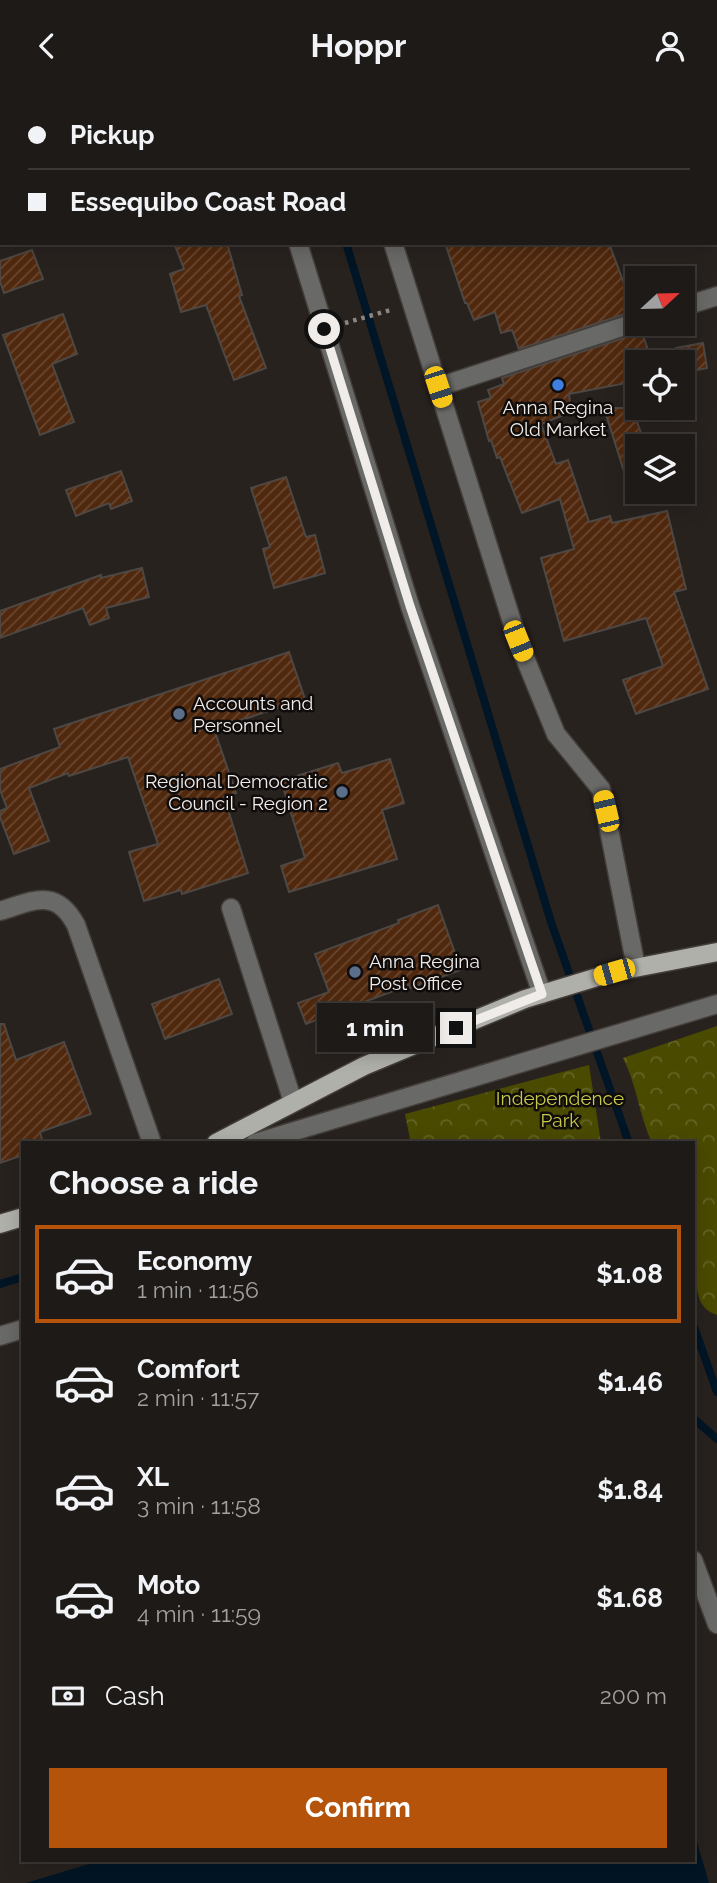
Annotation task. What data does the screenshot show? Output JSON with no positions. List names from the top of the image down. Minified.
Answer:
{"parks":["Independence Park"],"places":["Anna Regina Old Market","Accounts and Personnel","Regional Democratic Council - Region 2","Anna Regina Post Office"],"north":"right","page":{"header":"Hoppr","banner":["Pickup","Essequibo Coast Road"],"bubble":"1 min","heading":"Choose a ride","list":[{"name":"Economy","note":"1 min · 11:56","value":"$1.08"},{"name":"Comfort","note":"2 min · 11:57","value":"$1.46"},{"name":"XL","note":"3 min · 11:58","value":"$1.84"},{"name":"Moto","note":"4 min · 11:59","value":"$1.68"}],"pay":["Cash","200 m"],"buttons":"Confirm"}}
